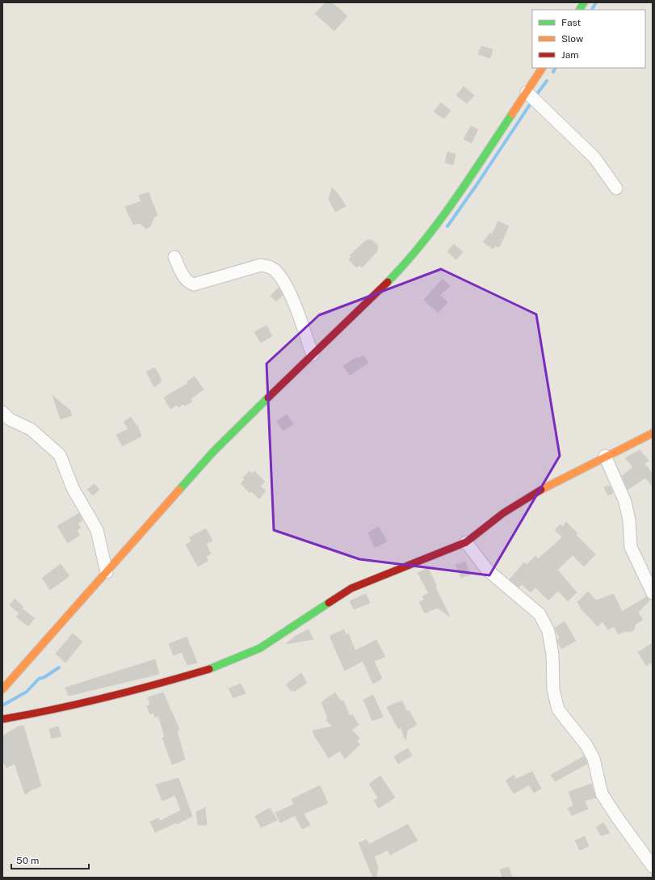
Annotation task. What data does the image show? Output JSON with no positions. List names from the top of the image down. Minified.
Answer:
{"legend":["Fast","Slow","Jam"],"scale_bar":"50 m"}
